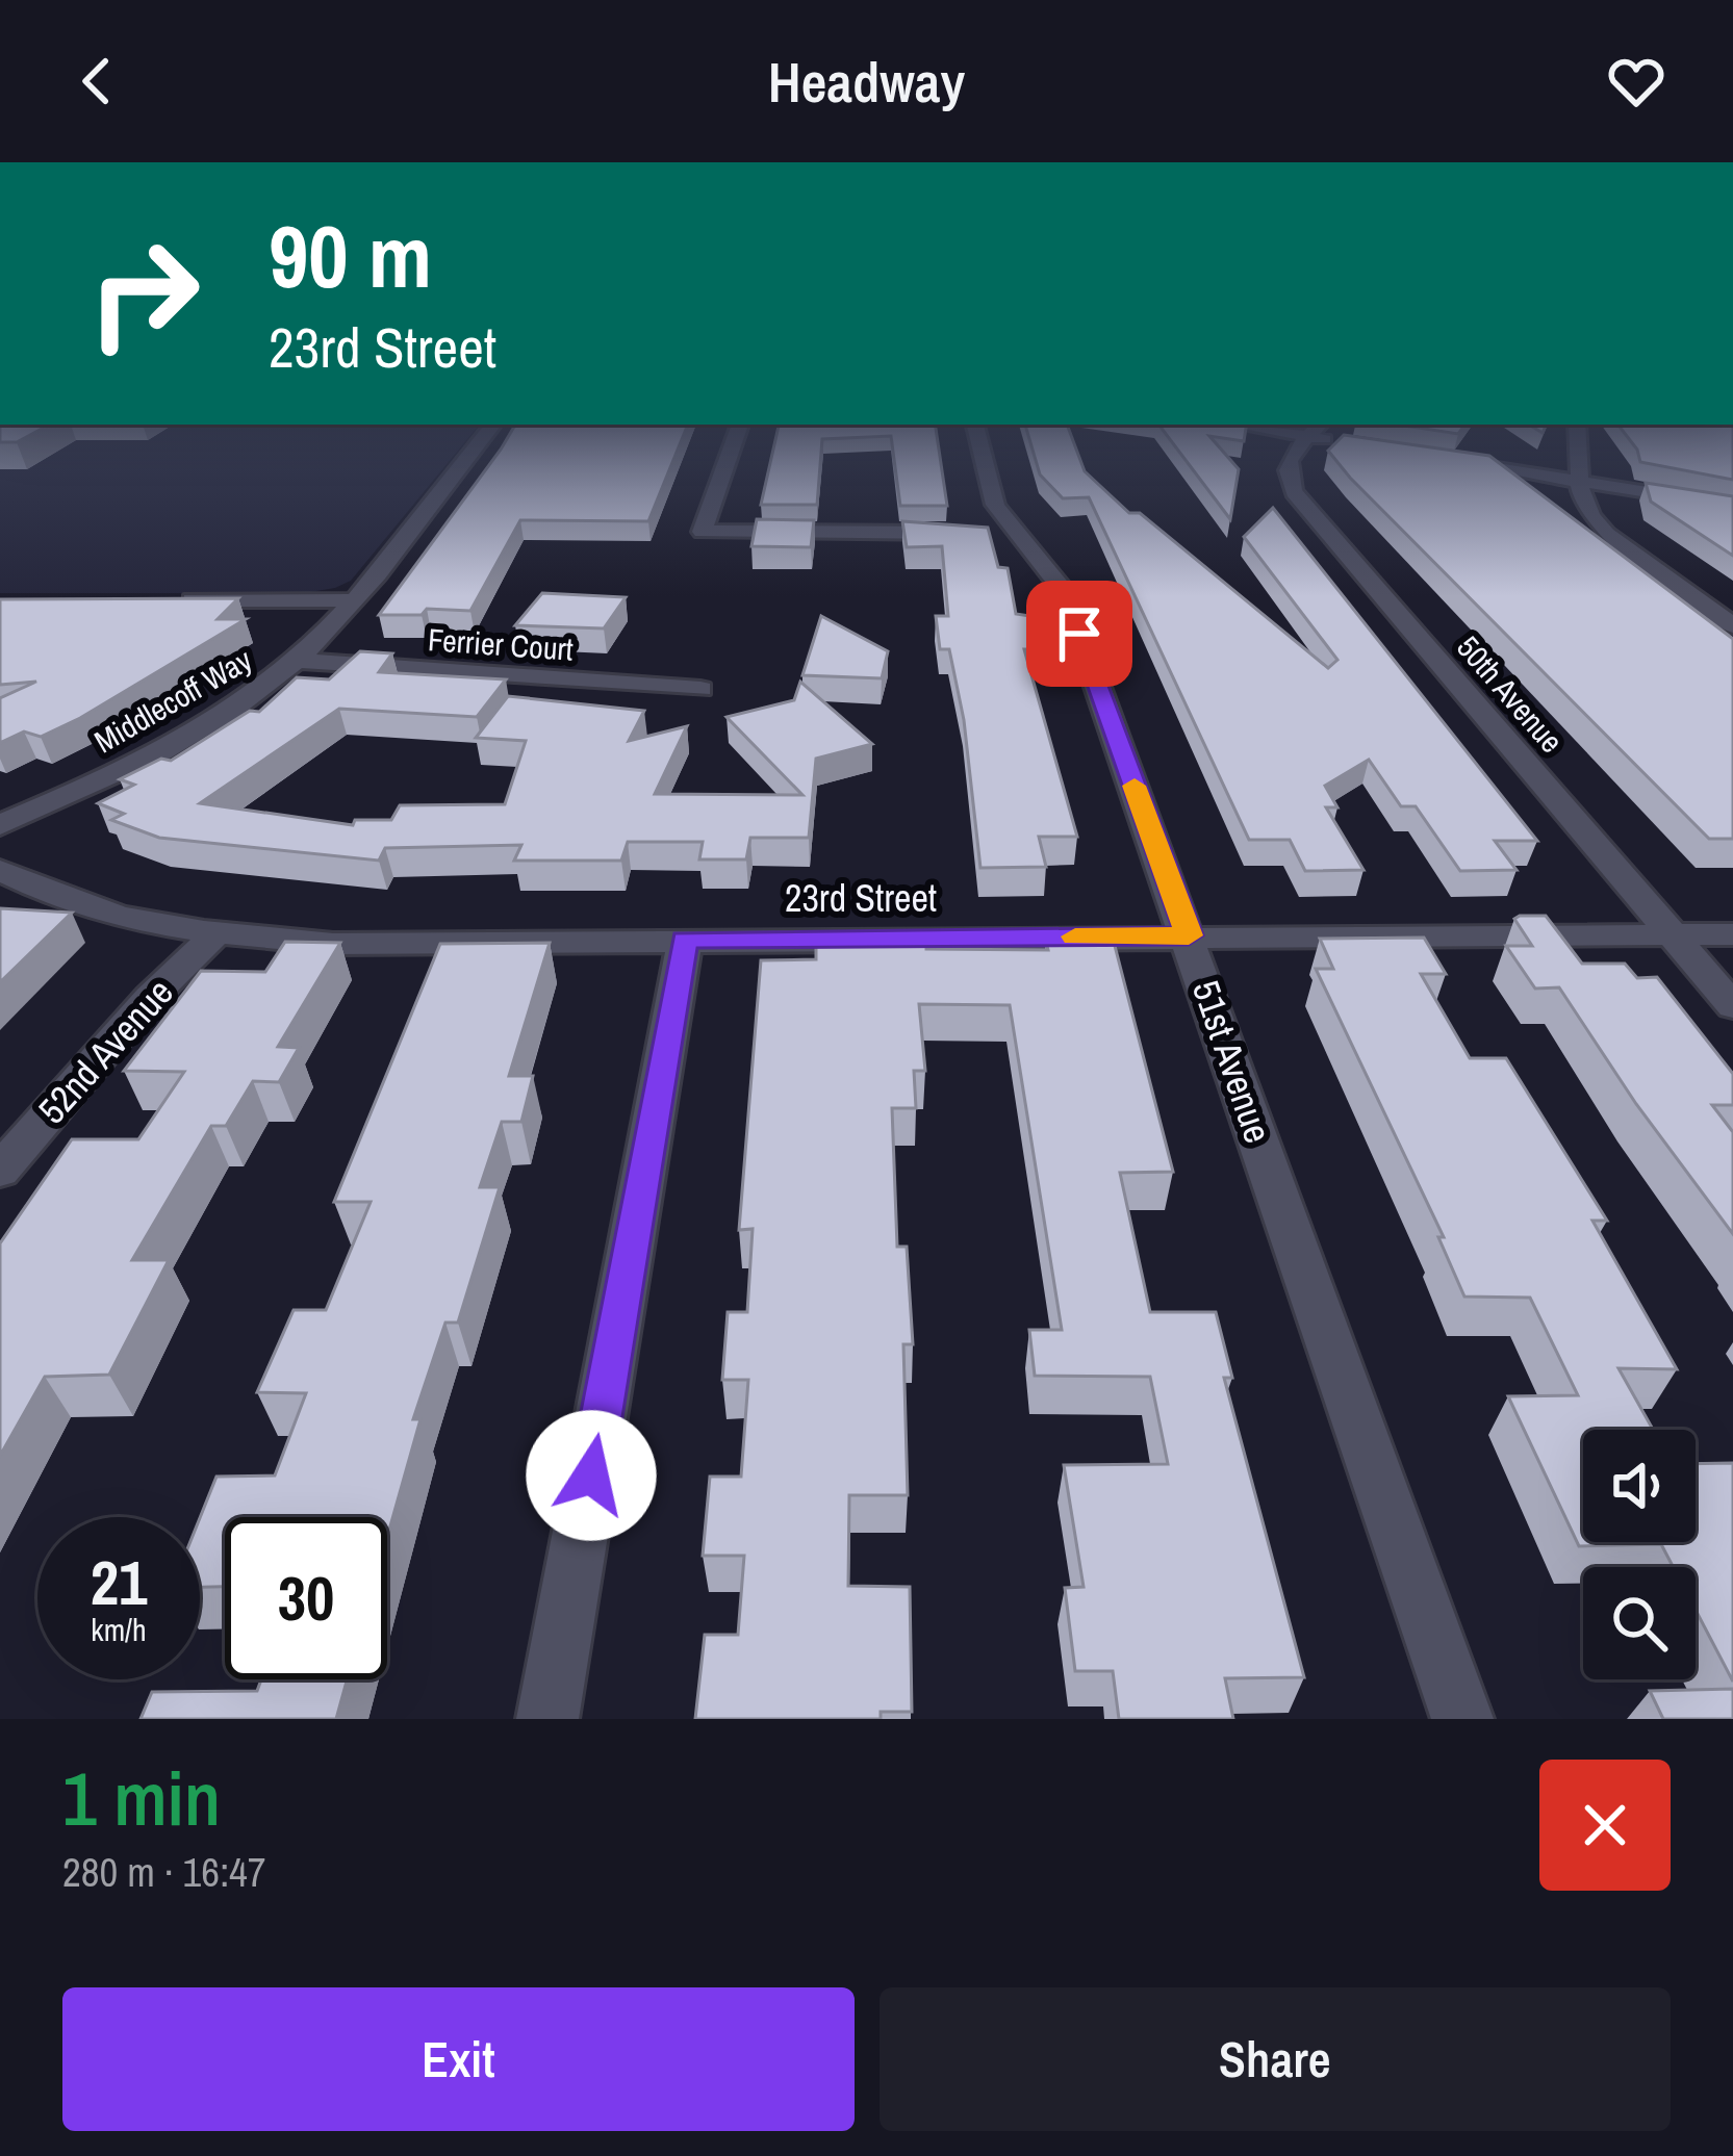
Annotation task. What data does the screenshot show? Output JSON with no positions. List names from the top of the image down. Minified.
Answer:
{"streets":{"street":["Ferrier Court","50th Avenue","Middlecoff Way","23rd Street","52nd Avenue","51st Avenue"]},"crossings":[["Ferrier Court","Middlecoff Way"],["50th Avenue","23rd Street"],["23rd Street","52nd Avenue"],["23rd Street","51st Avenue"]],"page":{"header":"Headway","turn":["90 m","23rd Street"],"speed":"21 km/h","limit":"30","heading":["1 min","280 m · 16:47"],"buttons":["Exit","Share"]}}
